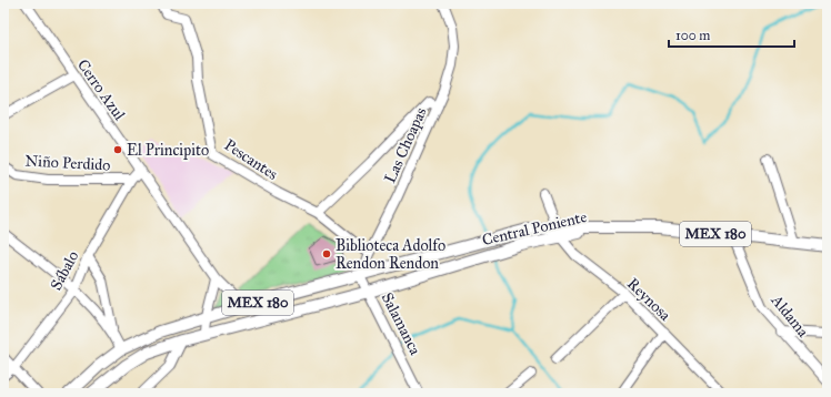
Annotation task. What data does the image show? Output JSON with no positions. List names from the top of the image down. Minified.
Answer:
{"streets":{"main road":["Central Poniente","MEX 180"],"street":["Cerro Azul","Las Choapas","Pescantes","Niño Perdido","Sábalo","Reynosa","Aldama","Salamanca"]},"crossings":[["Cerro Azul","Central Poniente"],["Cerro Azul","Sábalo"],["Las Choapas","Pescantes"],["Las Choapas","Central Poniente"],["Niño Perdido","Sábalo"],["Central Poniente","MEX 180"],["Central Poniente","Reynosa"],["Central Poniente","Aldama"],["Central Poniente","Salamanca"],["MEX 180","Aldama"]],"places":["El Principito","Biblioteca Adolfo Rendon Rendon"],"scale_bar":"100 m"}
